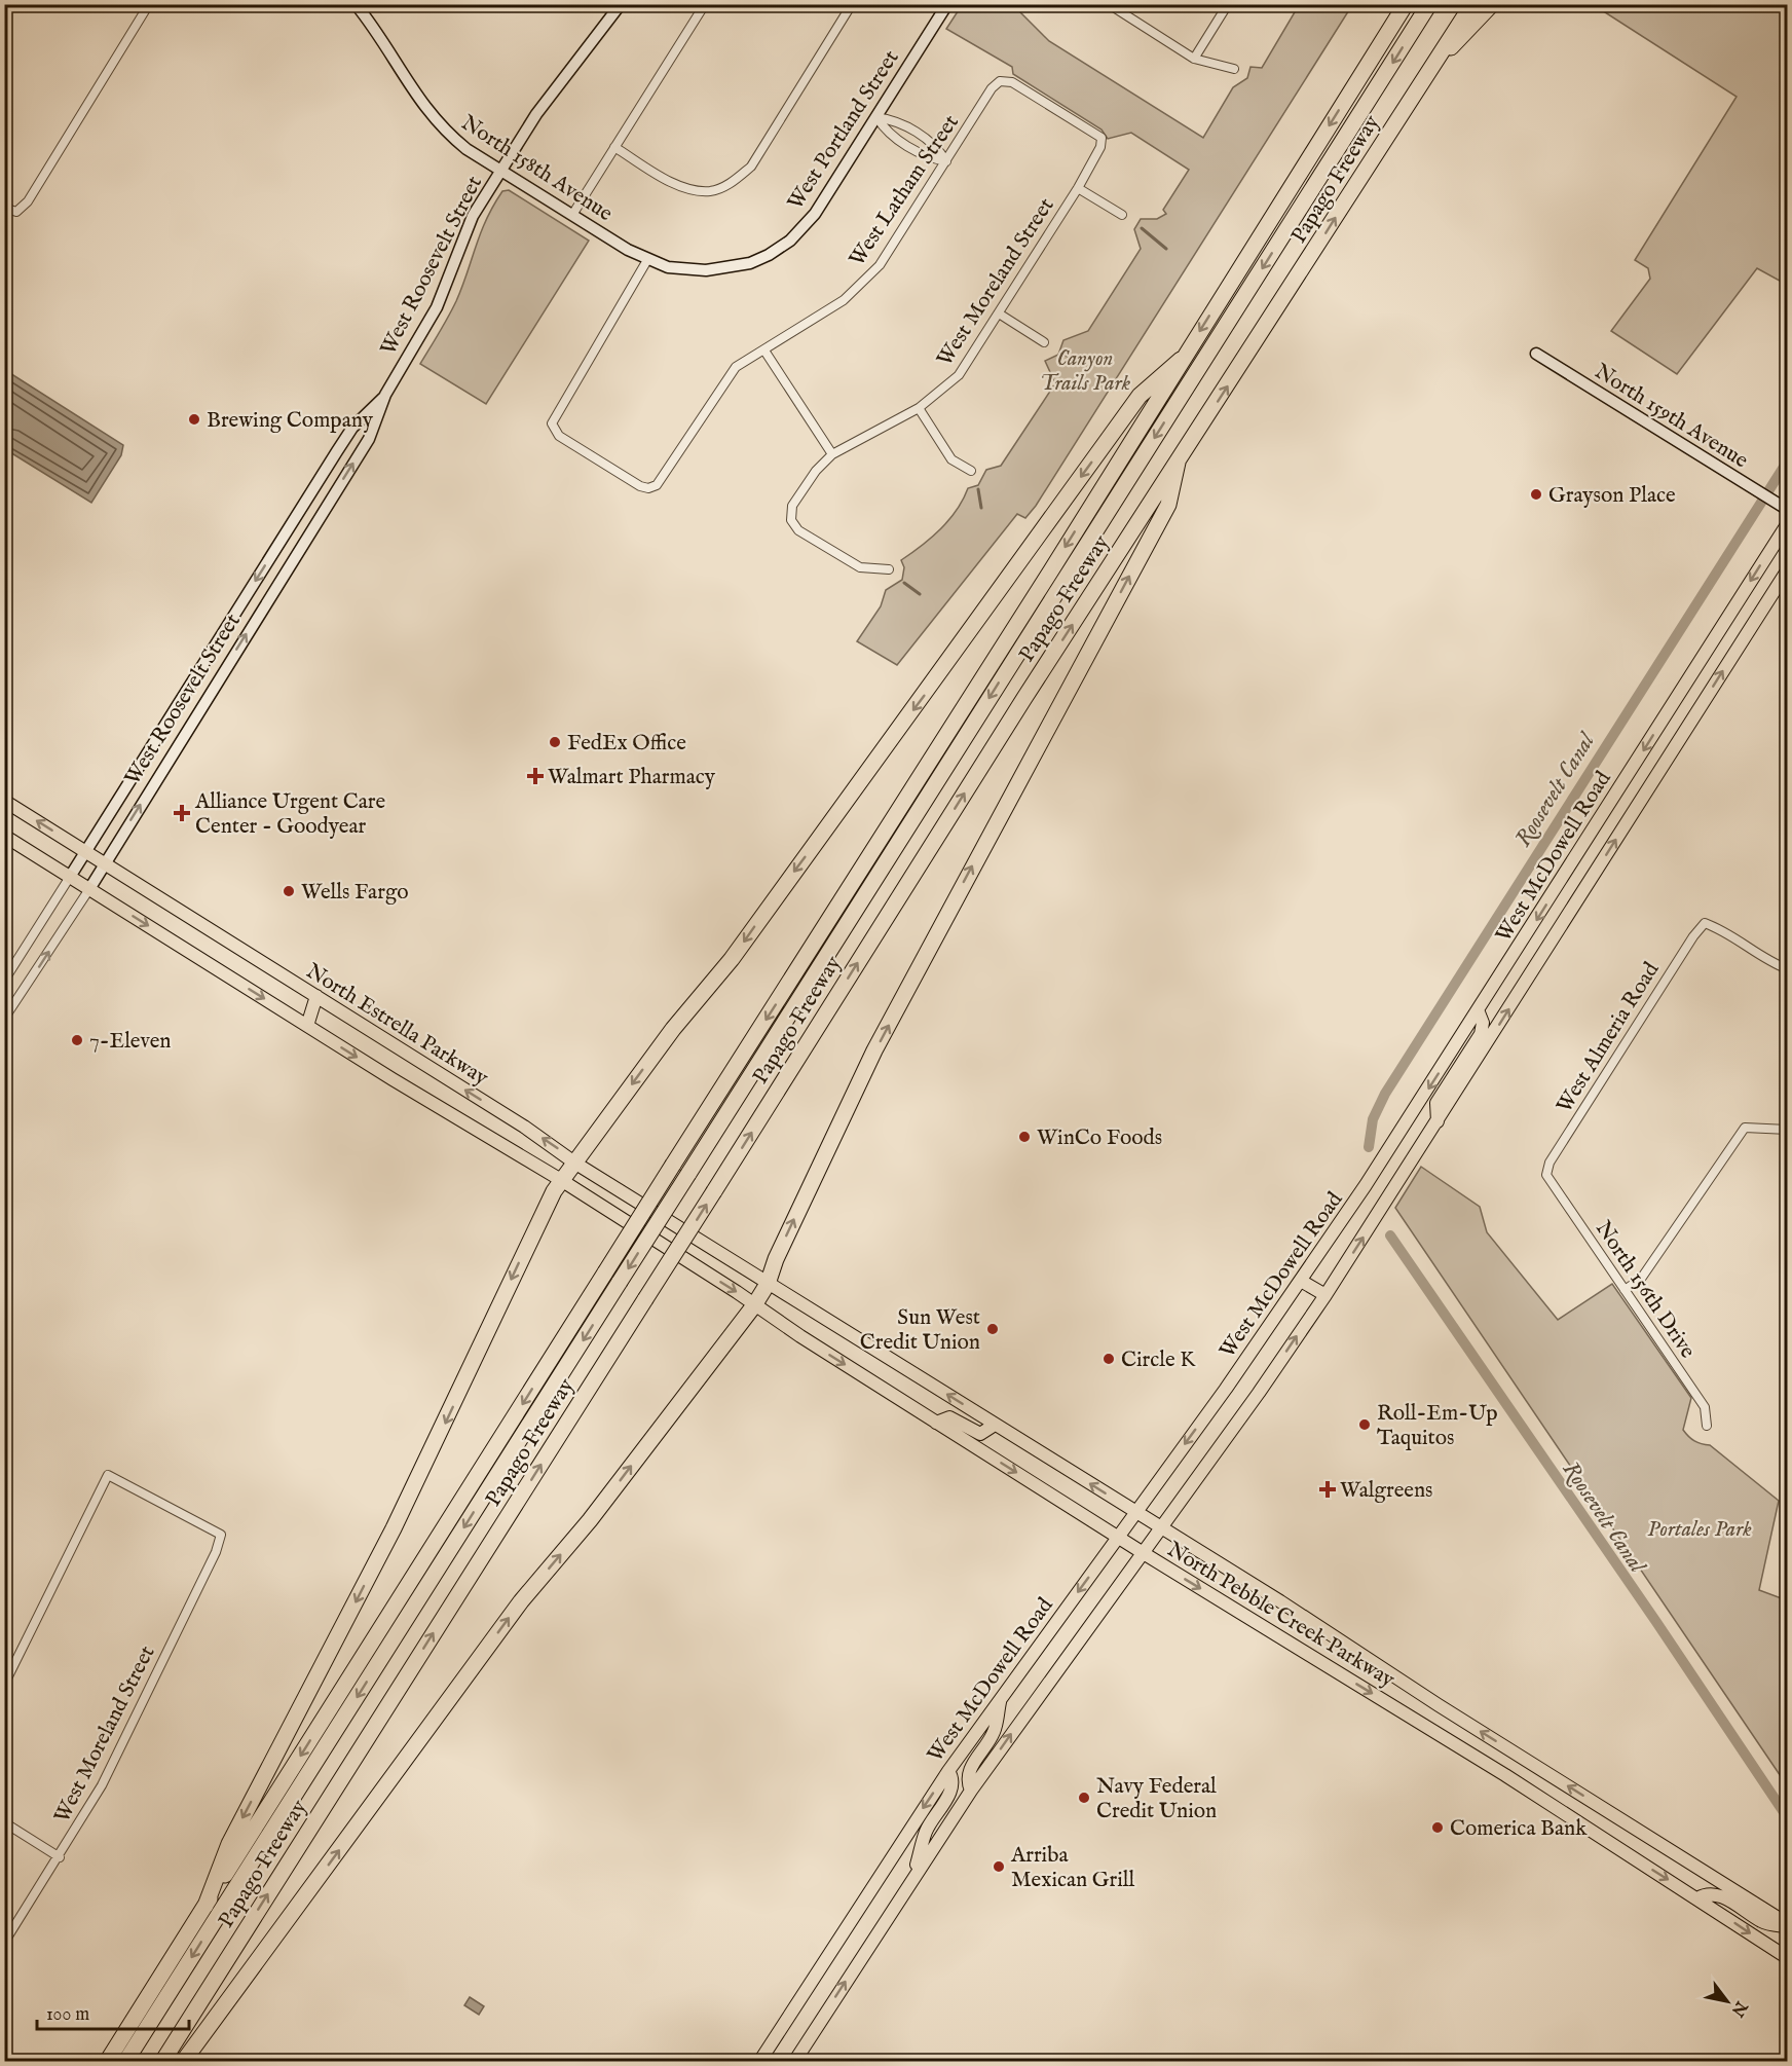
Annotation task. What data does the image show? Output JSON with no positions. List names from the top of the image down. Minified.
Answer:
{"streets":{"highway":["Papago Freeway"],"main road":["West McDowell Road","North Estrella Parkway","North Pebble Creek Parkway"],"street":["West Portland Street","North 158th Avenue","West Latham Street","West Roosevelt Street","West Moreland Street","North 159th Avenue","West Almeria Road","North 156th Drive"]},"crossings":[["West Portland Street","North 158th Avenue"],["West Portland Street","West Latham Street"],["North 158th Avenue","West Latham Street"],["North 158th Avenue","West Roosevelt Street"],["West Latham Street","West Moreland Street"],["West Roosevelt Street","North Estrella Parkway"],["West McDowell Road","North Pebble Creek Parkway"],["North Estrella Parkway","North Pebble Creek Parkway"],["West Almeria Road","North 156th Drive"]],"water":["Roosevelt Canal"],"parks":["Canyon Trails Park","Portales Park"],"places":{"other":["Brewing Company","Grayson Place","FedEx Office","Wells Fargo","7-Eleven","WinCo Foods","Sun West Credit Union","Circle K","Roll-Em-Up Taquitos","Navy Federal Credit Union","Comerica Bank","Arriba Mexican Grill"],"health":["Walmart Pharmacy","Alliance Urgent Care Center - Goodyear","Walgreens"]},"scale_bar":"100 m","north":"bottom right"}
